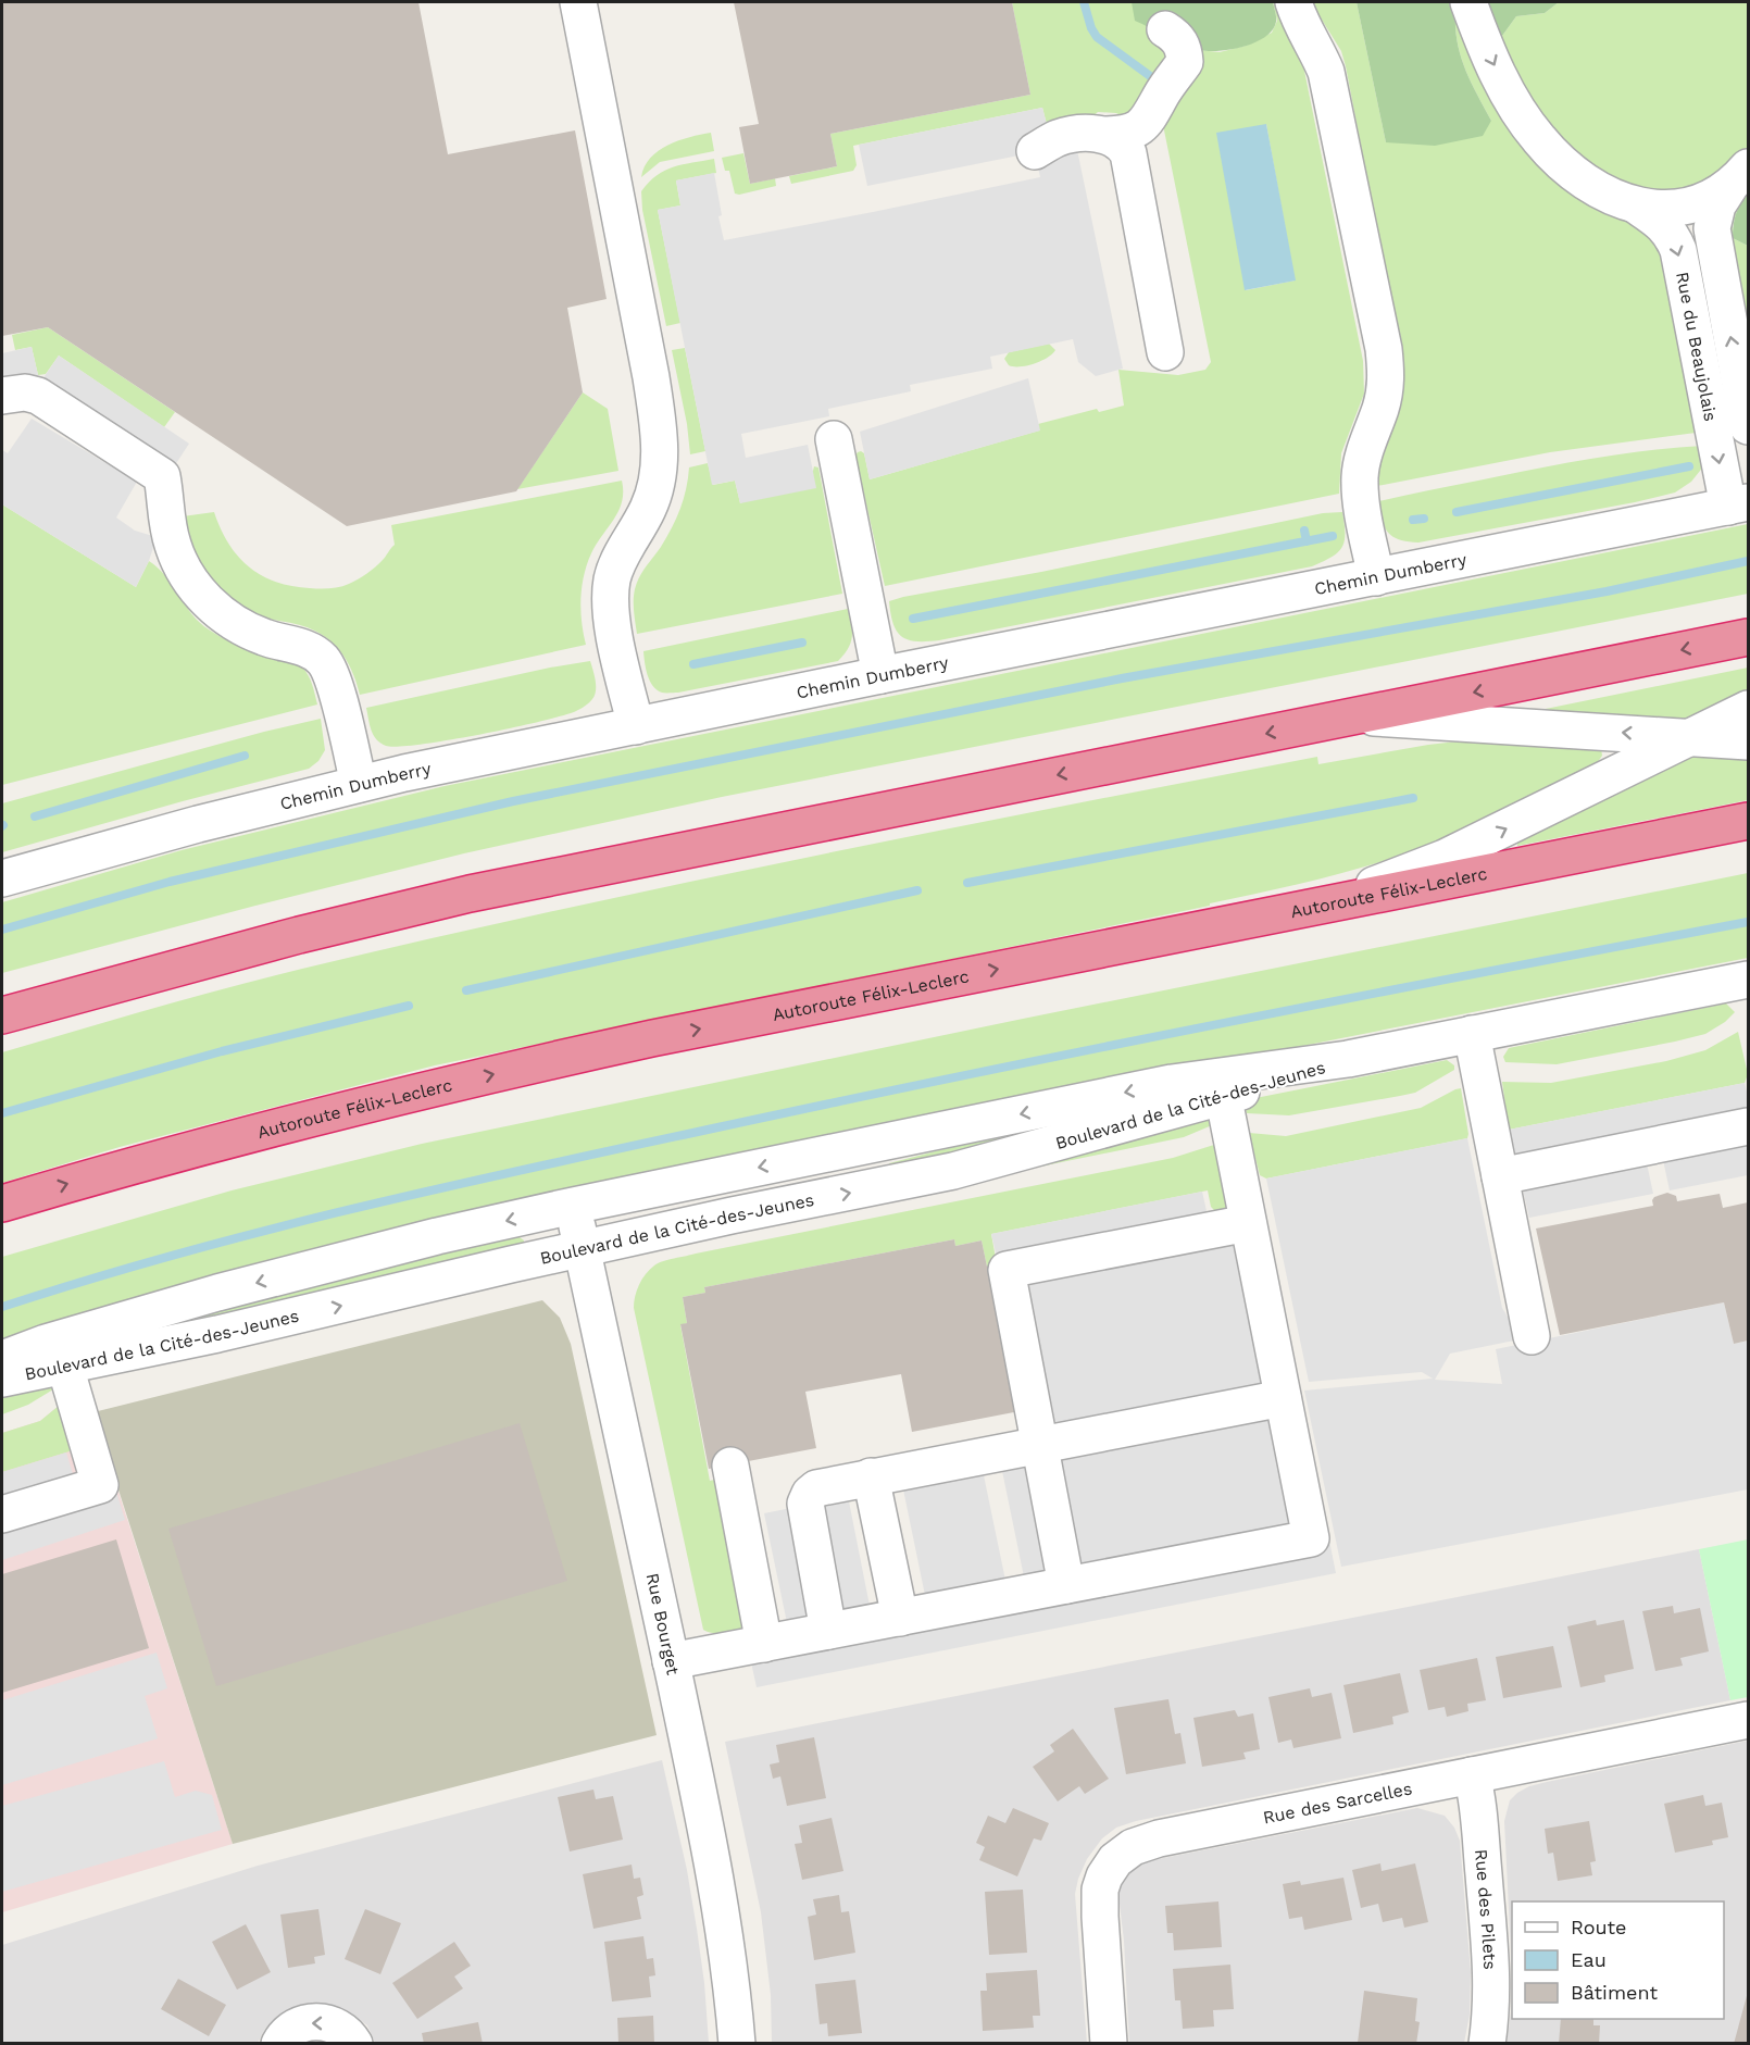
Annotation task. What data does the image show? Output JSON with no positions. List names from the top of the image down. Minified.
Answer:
{"streets":{"highway":["Autoroute Félix-Leclerc"],"street":["Rue du Beaujolais","Chemin Dumberry","Boulevard de la Cité-des-Jeunes","Rue Bourget","Rue des Sarcelles","Rue des Pilets"]},"crossings":[["Rue du Beaujolais","Chemin Dumberry"],["Boulevard de la Cité-des-Jeunes","Rue Bourget"],["Rue des Sarcelles","Rue des Pilets"]],"legend":["Route","Eau","Bâtiment"]}
